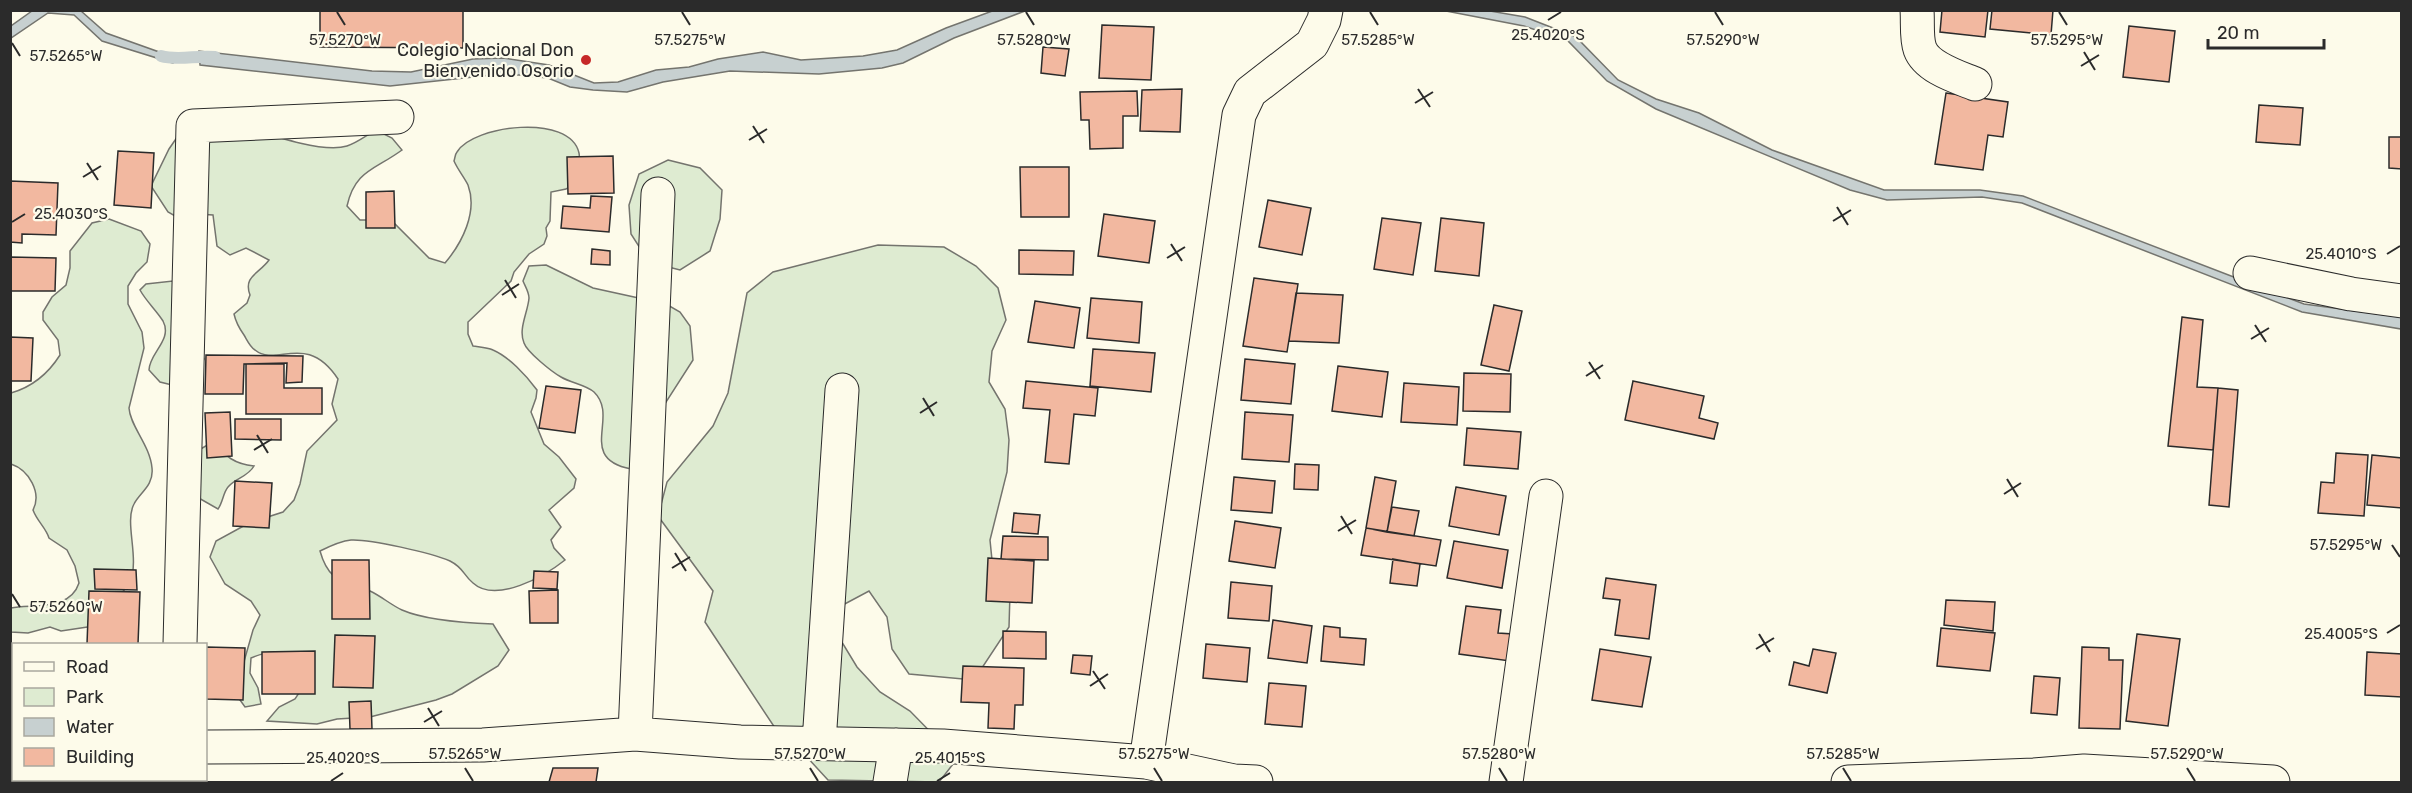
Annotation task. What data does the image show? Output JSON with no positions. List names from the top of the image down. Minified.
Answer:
{"places":["Colegio Nacional Don Bienvenido Osorio"],"legend":["Road","Park","Water","Building"],"scale_bar":"20 m","coordinates":["25.4020°S","57.5270°W","57.5275°W","57.5280°W","57.5285°W","57.5290°W","57.5295°W","57.5265°W","25.4030°S","25.4010°S","57.5260°W","25.4005°S","25.4015°S"]}
